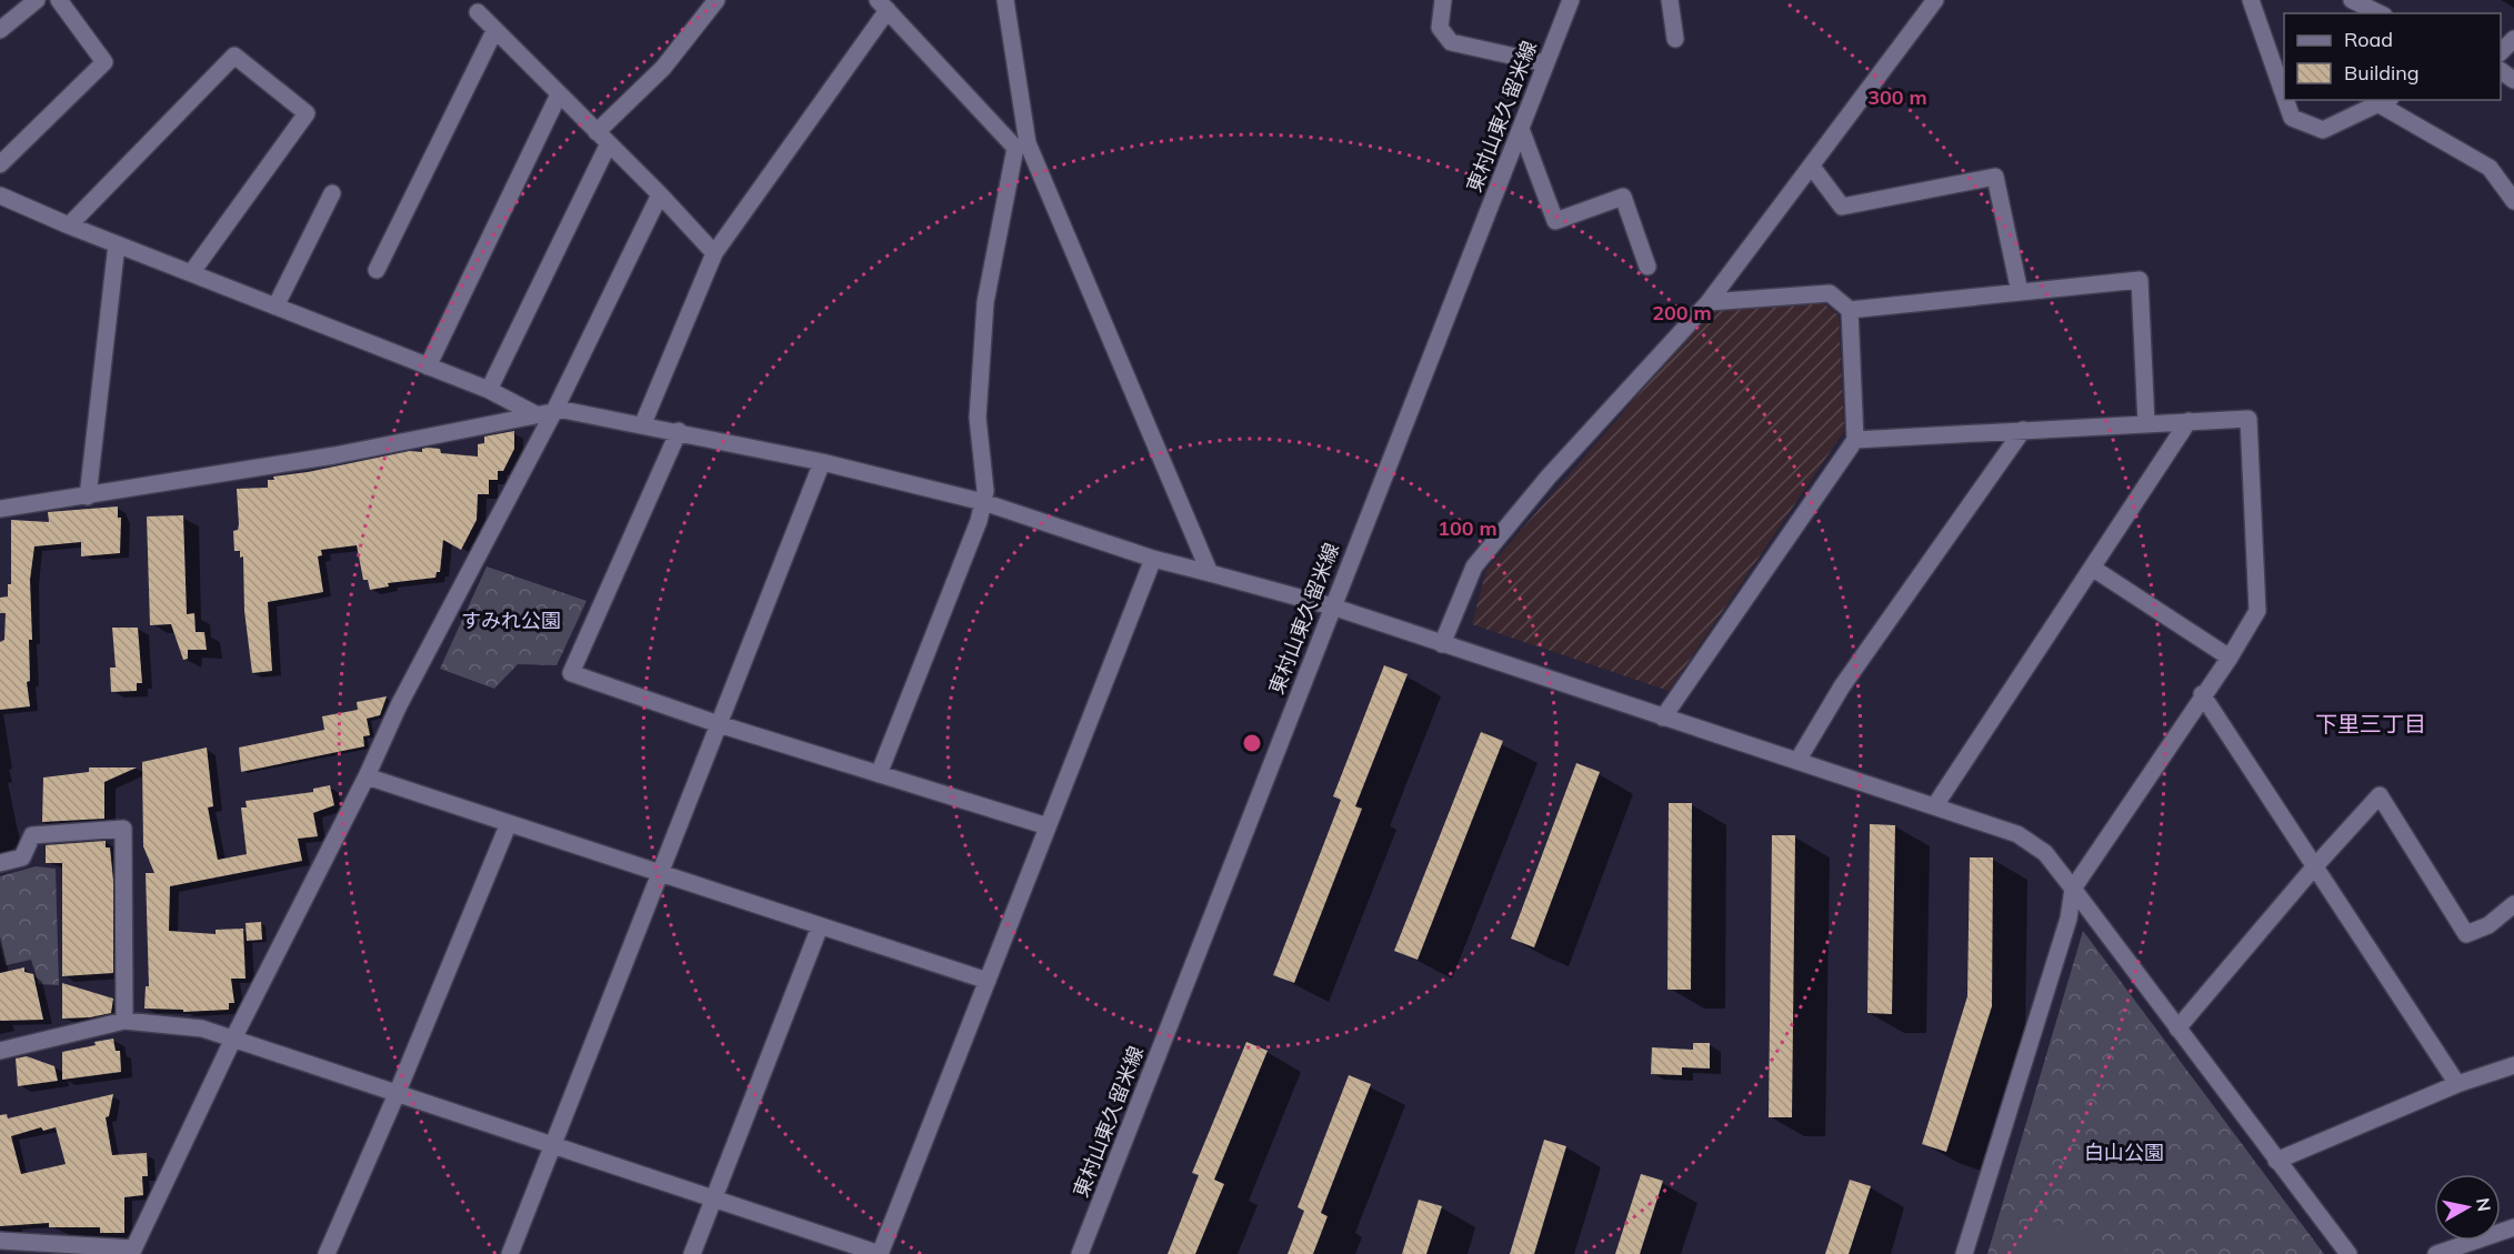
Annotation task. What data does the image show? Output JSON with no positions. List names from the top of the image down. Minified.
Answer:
{"streets":{"street":["東村山東久留米線"]},"districts":["下里三丁目"],"parks":["すみれ公園","白山公園"],"legend":["Road","Building"],"north":"right","rings":["300 m","200 m","100 m"]}
